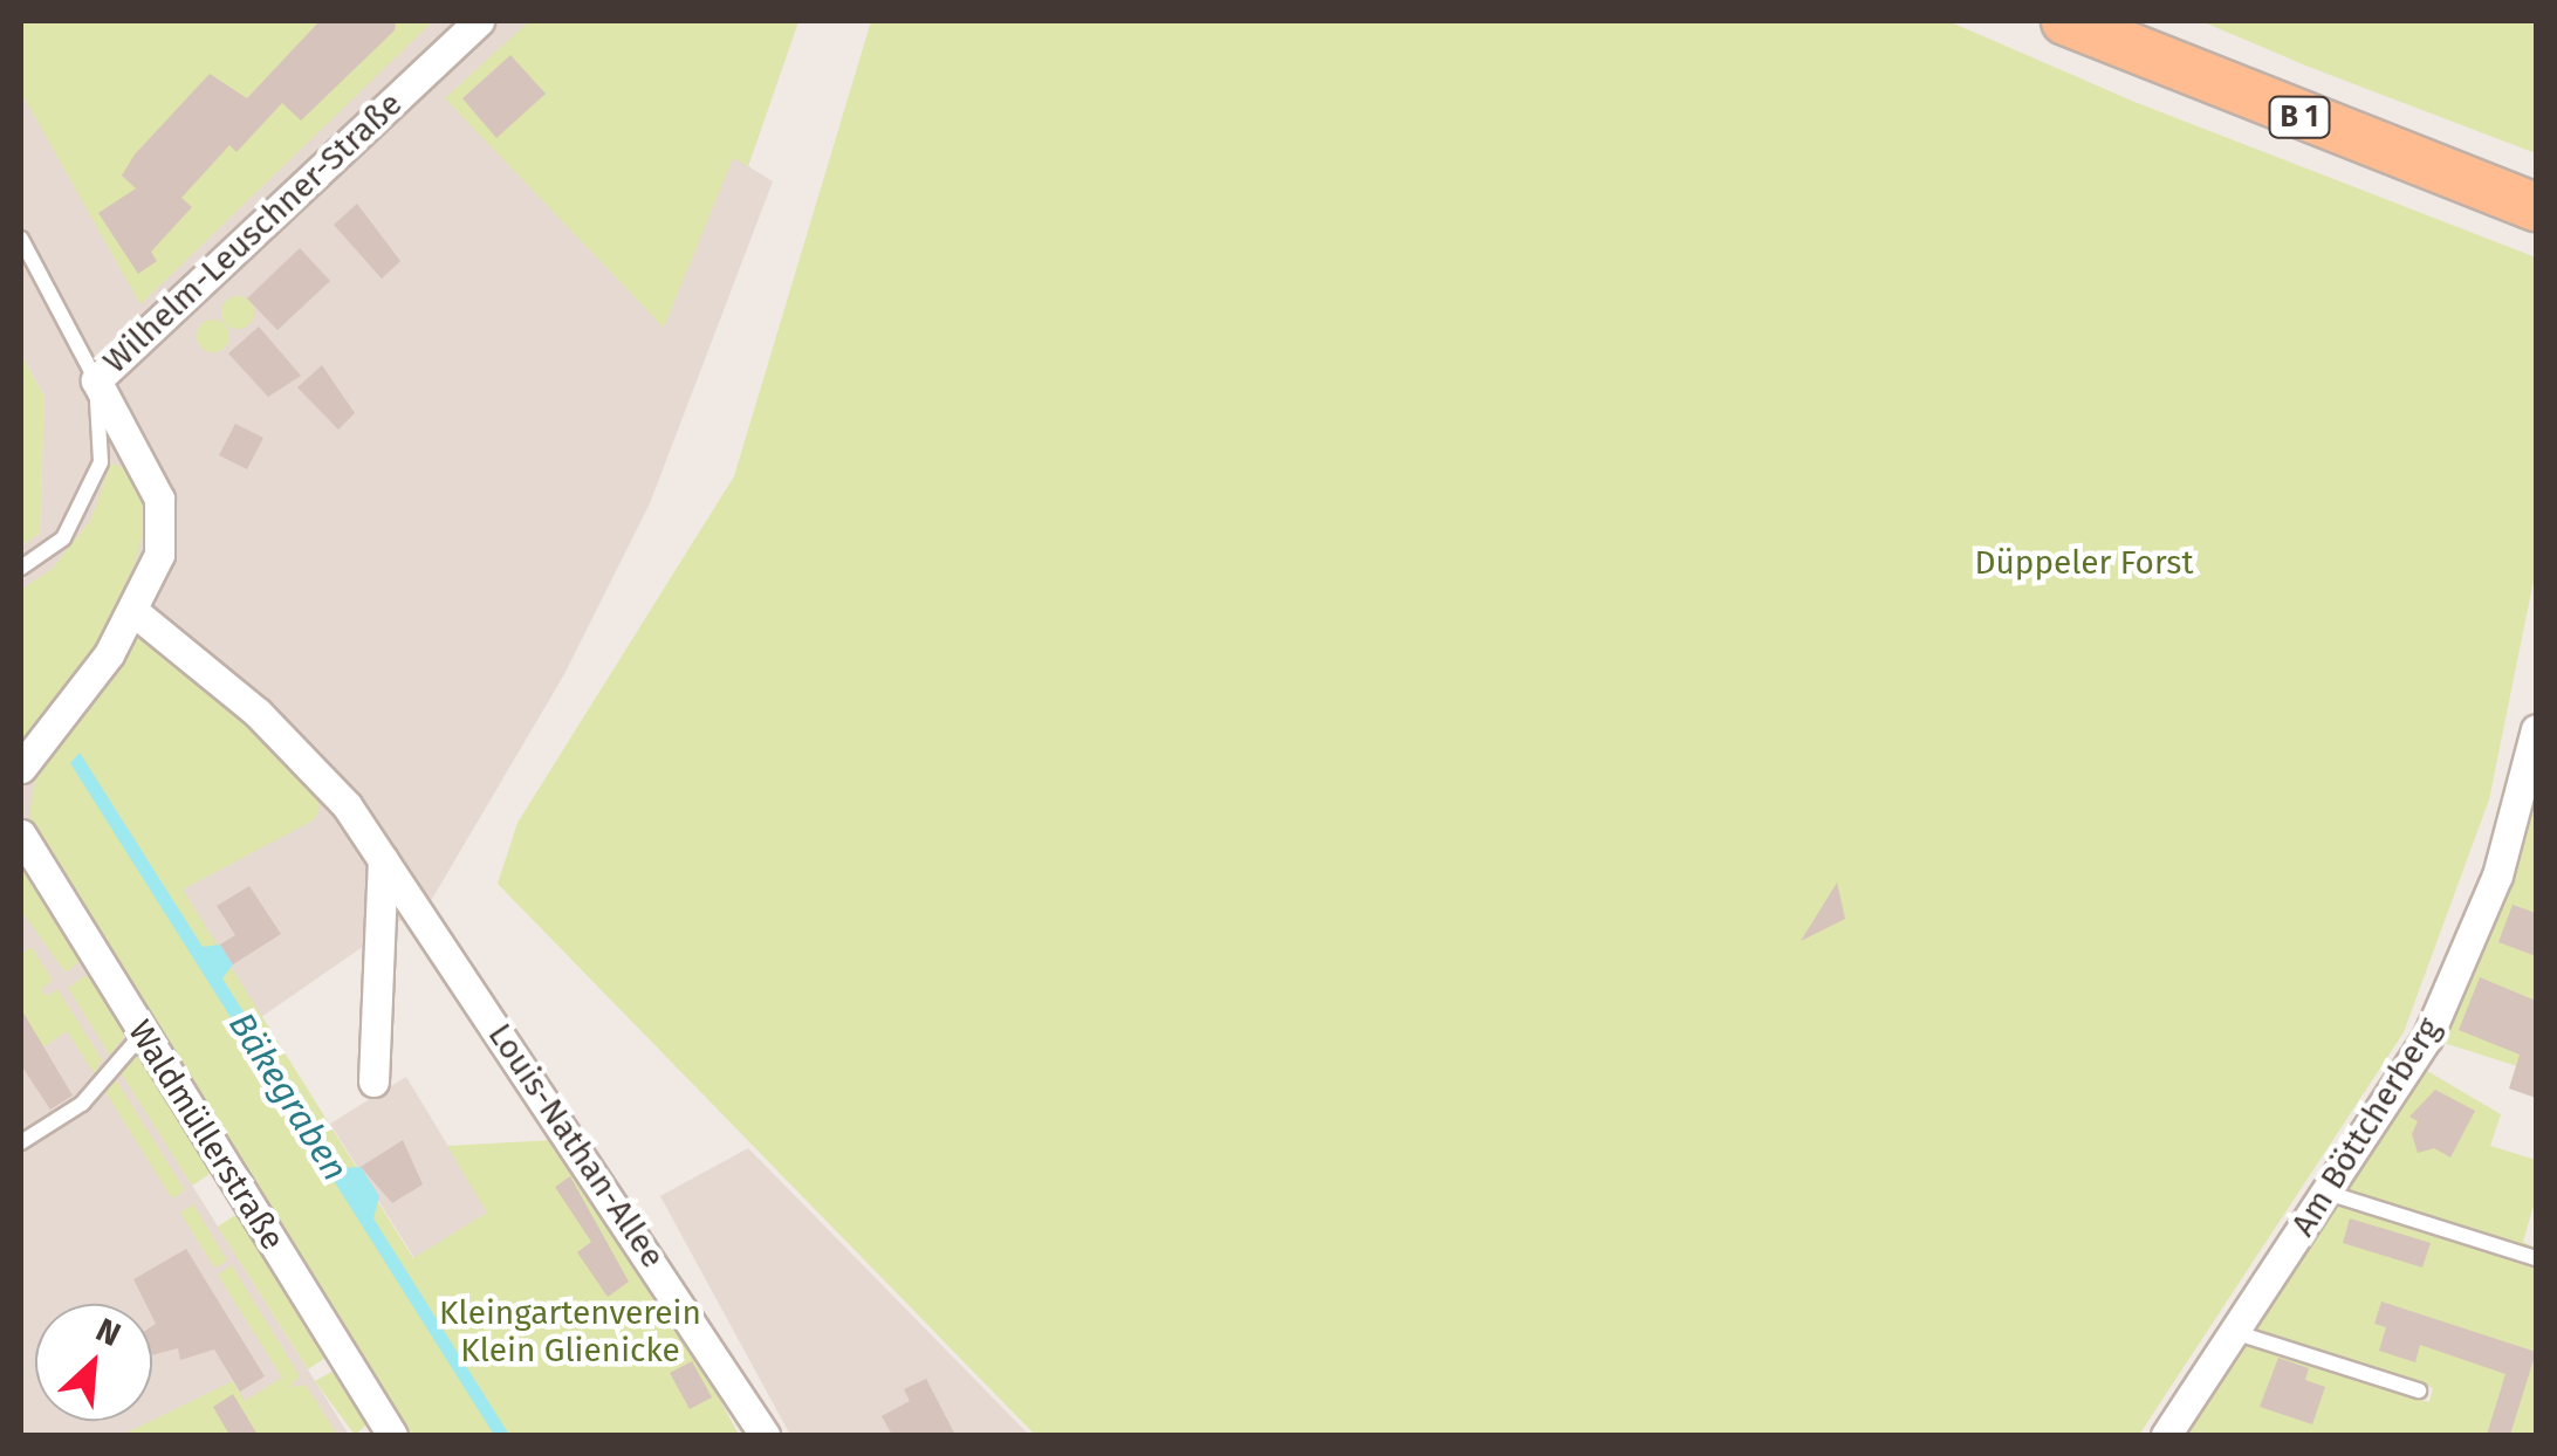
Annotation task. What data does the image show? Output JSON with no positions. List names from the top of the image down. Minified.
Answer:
{"streets":{"main road":["B 1"],"street":["Wilhelm-Leuschner-Straße","Am Böttcherberg","Waldmüllerstraße","Louis-Nathan-Allee"]},"crossings":[["Wilhelm-Leuschner-Straße","Louis-Nathan-Allee"]],"water":["Bäkegraben"],"parks":["Düppeler Forst","Kleingartenverein Klein Glienicke"],"north":"top right"}
